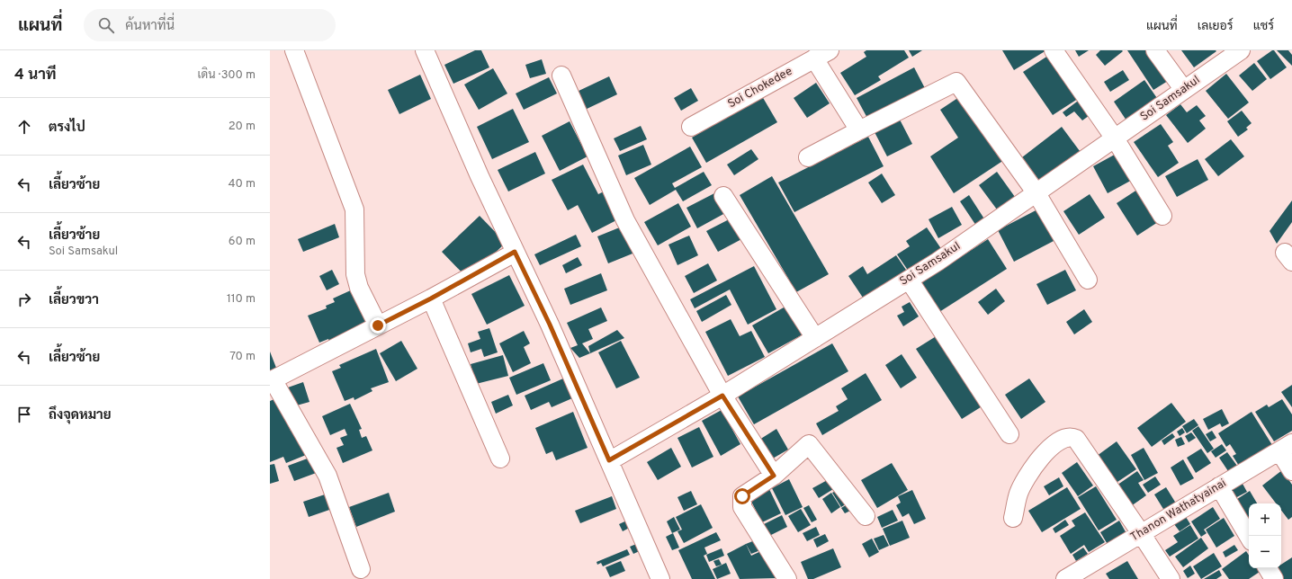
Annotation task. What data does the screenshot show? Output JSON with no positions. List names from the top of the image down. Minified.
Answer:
{"streets":{"street":["Soi Chokedee","Soi Samsakul","Thanon Wathatyainai"]},"page":{"header":"แผนที่","search":"ค้นหาที่นี่","nav":["แผนที่","เลเยอร์","แชร์"],"heading":["4 นาที","เดิน · 300 m"],"list":[["ตรงไป","20 m"],["เลี้ยวซ้าย","40 m"],["เลี้ยวซ้าย","Soi Samsakul","60 m"],["เลี้ยวขวา","110 m"],["เลี้ยวซ้าย","70 m"],"ถึงจุดหมาย"],"map_buttons":["+","−"]}}
